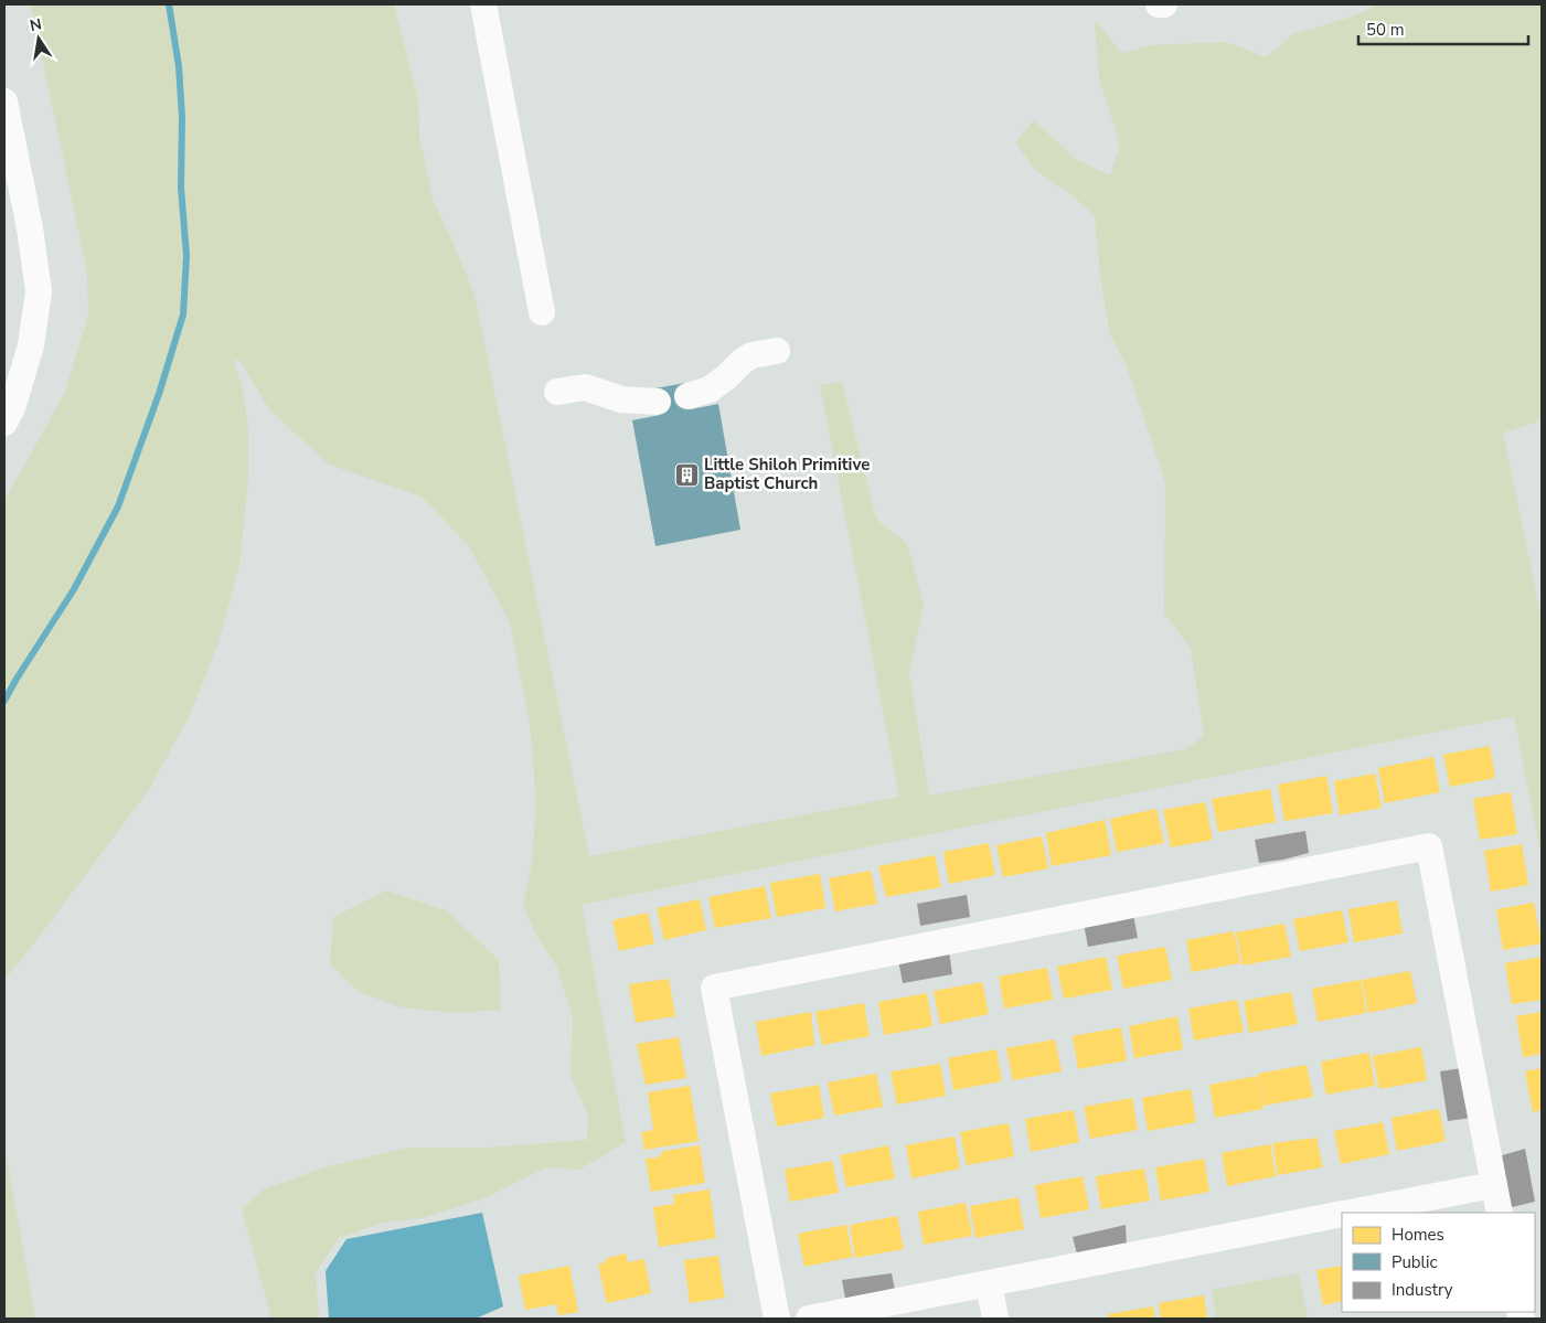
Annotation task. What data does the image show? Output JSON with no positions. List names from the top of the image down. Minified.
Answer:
{"places":{"building":["Little Shiloh Primitive Baptist Church"]},"legend":["Homes","Public","Industry"],"scale_bar":"50 m","north":"top"}
